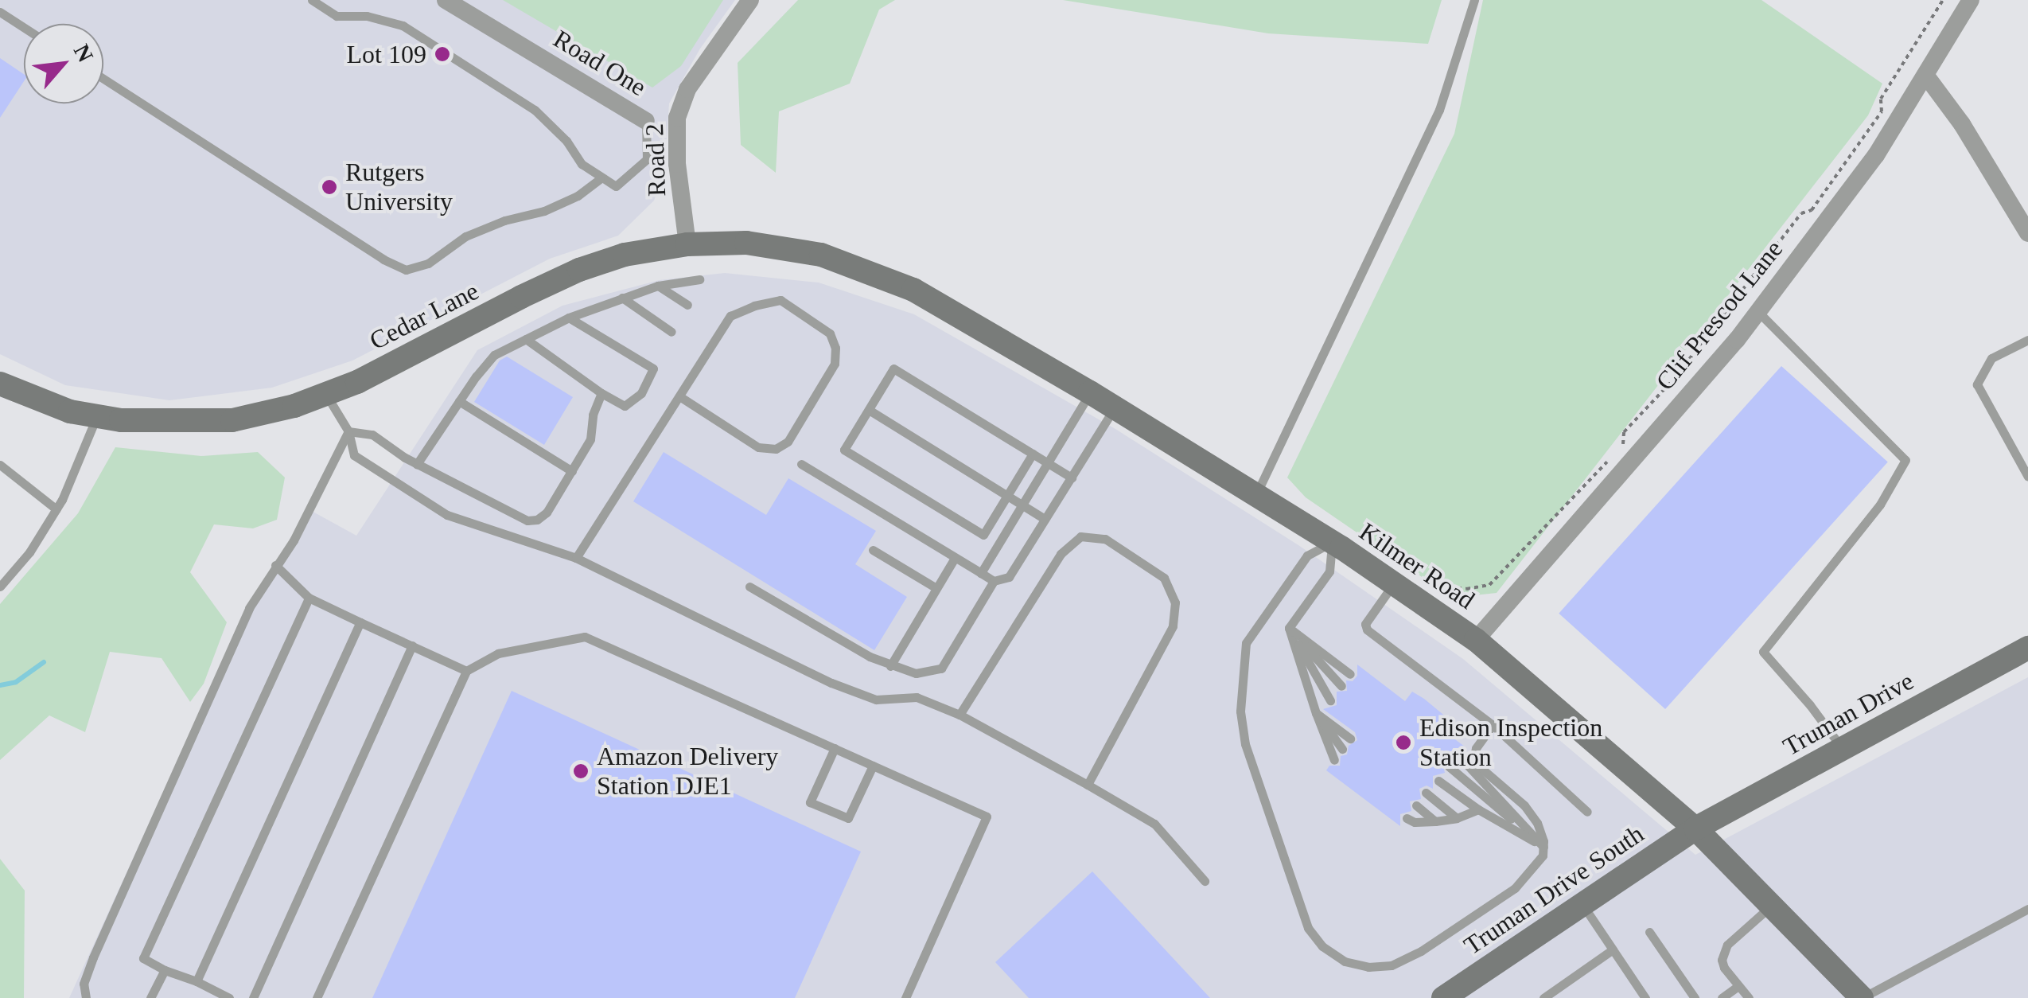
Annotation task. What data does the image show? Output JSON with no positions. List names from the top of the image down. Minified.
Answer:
{"streets":{"street":["Road One","Road 2","Clif Prescod Lane","Cedar Lane","Kilmer Road","Truman Drive","Truman Drive South"]},"crossings":[["Road 2","Cedar Lane"],["Clif Prescod Lane","Kilmer Road"],["Cedar Lane","Kilmer Road"],["Kilmer Road","Truman Drive"],["Kilmer Road","Truman Drive South"],["Truman Drive","Truman Drive South"]],"places":["Lot 109","Rutgers University","Edison Inspection Station","Amazon Delivery Station DJE1"],"north":"top right"}
